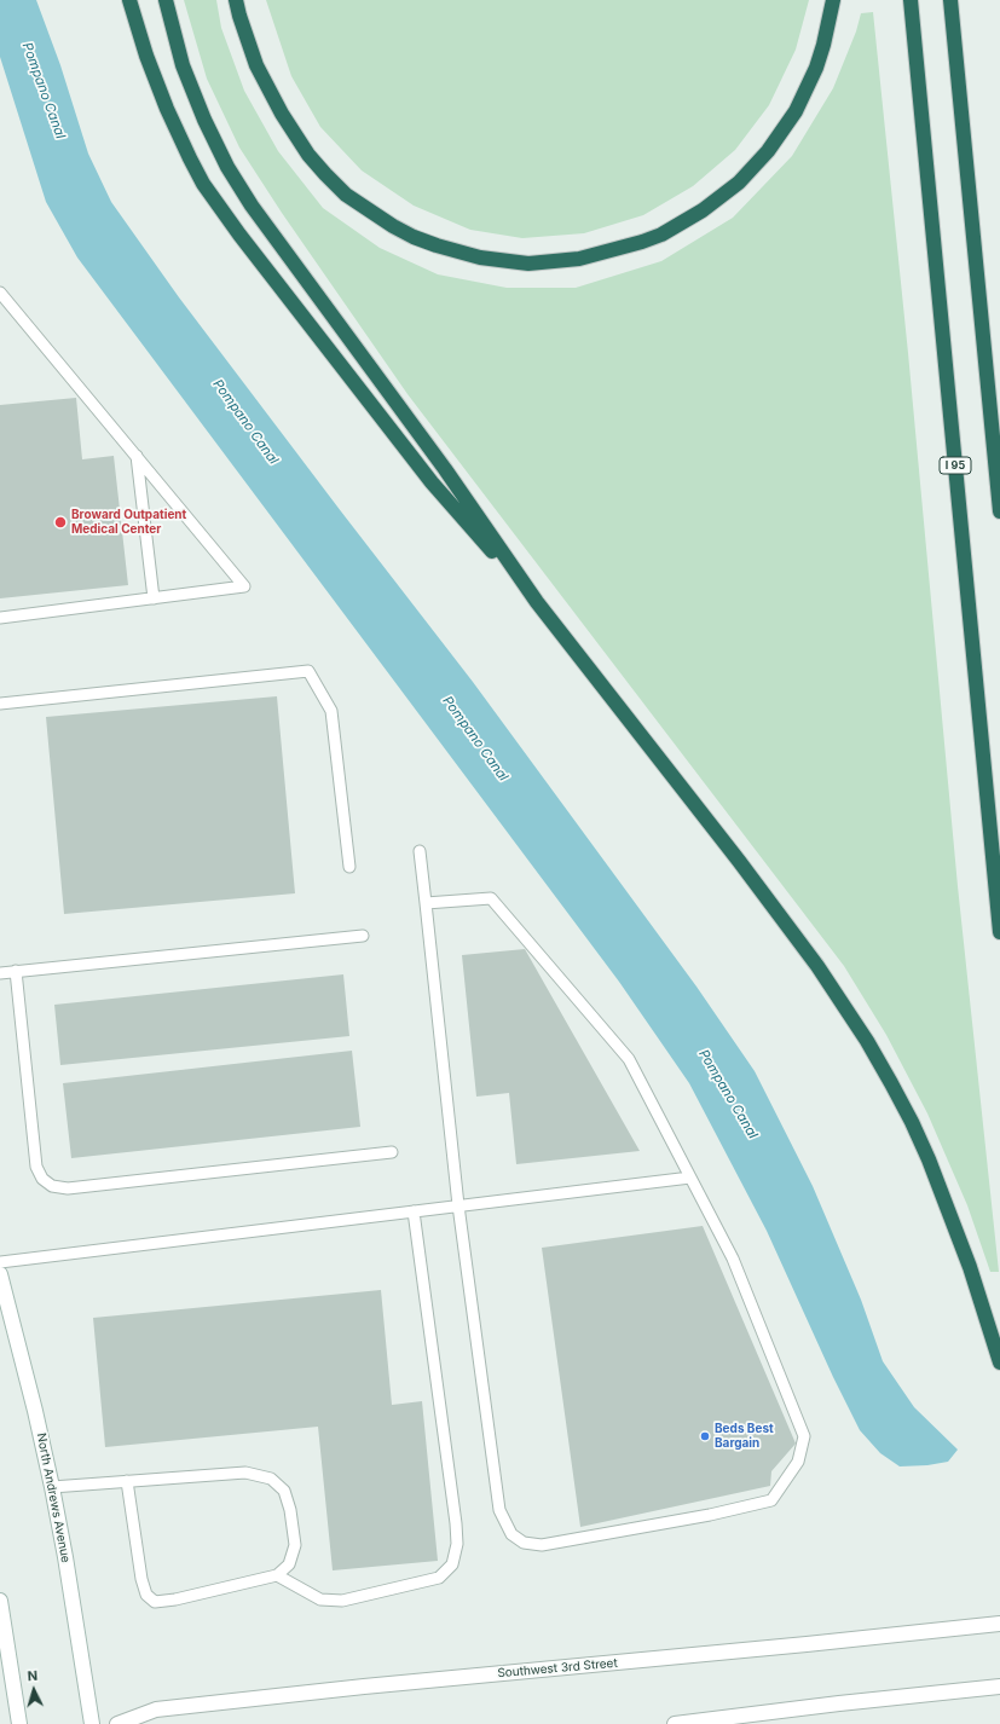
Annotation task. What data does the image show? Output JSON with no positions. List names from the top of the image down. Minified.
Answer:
{"streets":{"highway":["I 95"],"street":["North Andrews Avenue","Southwest 3rd Street"]},"water":["Pompano Canal"],"places":["Broward Outpatient Medical Center","Beds Best Bargain"],"north":"top"}
